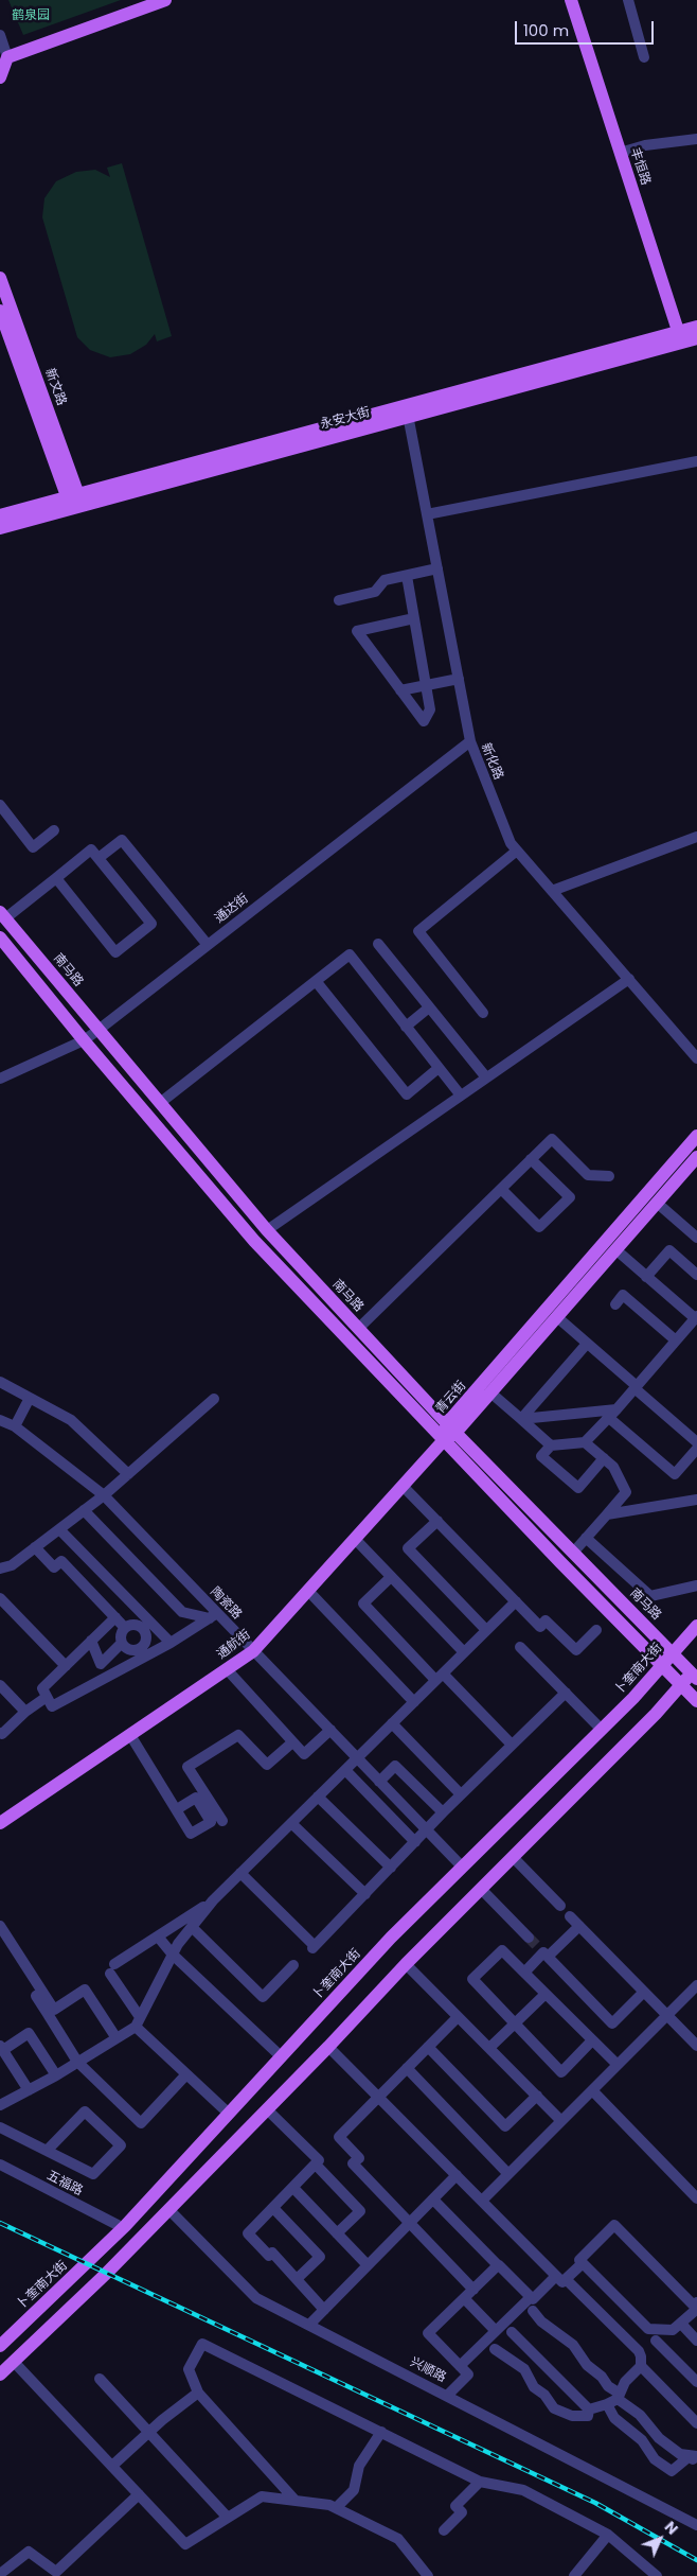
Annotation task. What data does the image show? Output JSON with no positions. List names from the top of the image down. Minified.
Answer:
{"streets":{"main road":["丰恒路","新文路","永安大街","南马路","青云街","通航街","卜奎南大街"],"street":["新化路","通达街","陶瓷路","五福路","兴顺路"]},"crossings":[["丰恒路","永安大街"],["新文路","永安大街"],["永安大街","新化路"],["新化路","通达街"],["通达街","南马路"],["南马路","青云街"],["南马路","卜奎南大街"],["青云街","通航街"],["陶瓷路","通航街"],["陶瓷路","卜奎南大街"]],"parks":["鹤泉园"],"scale_bar":"100 m","north":"top right"}
